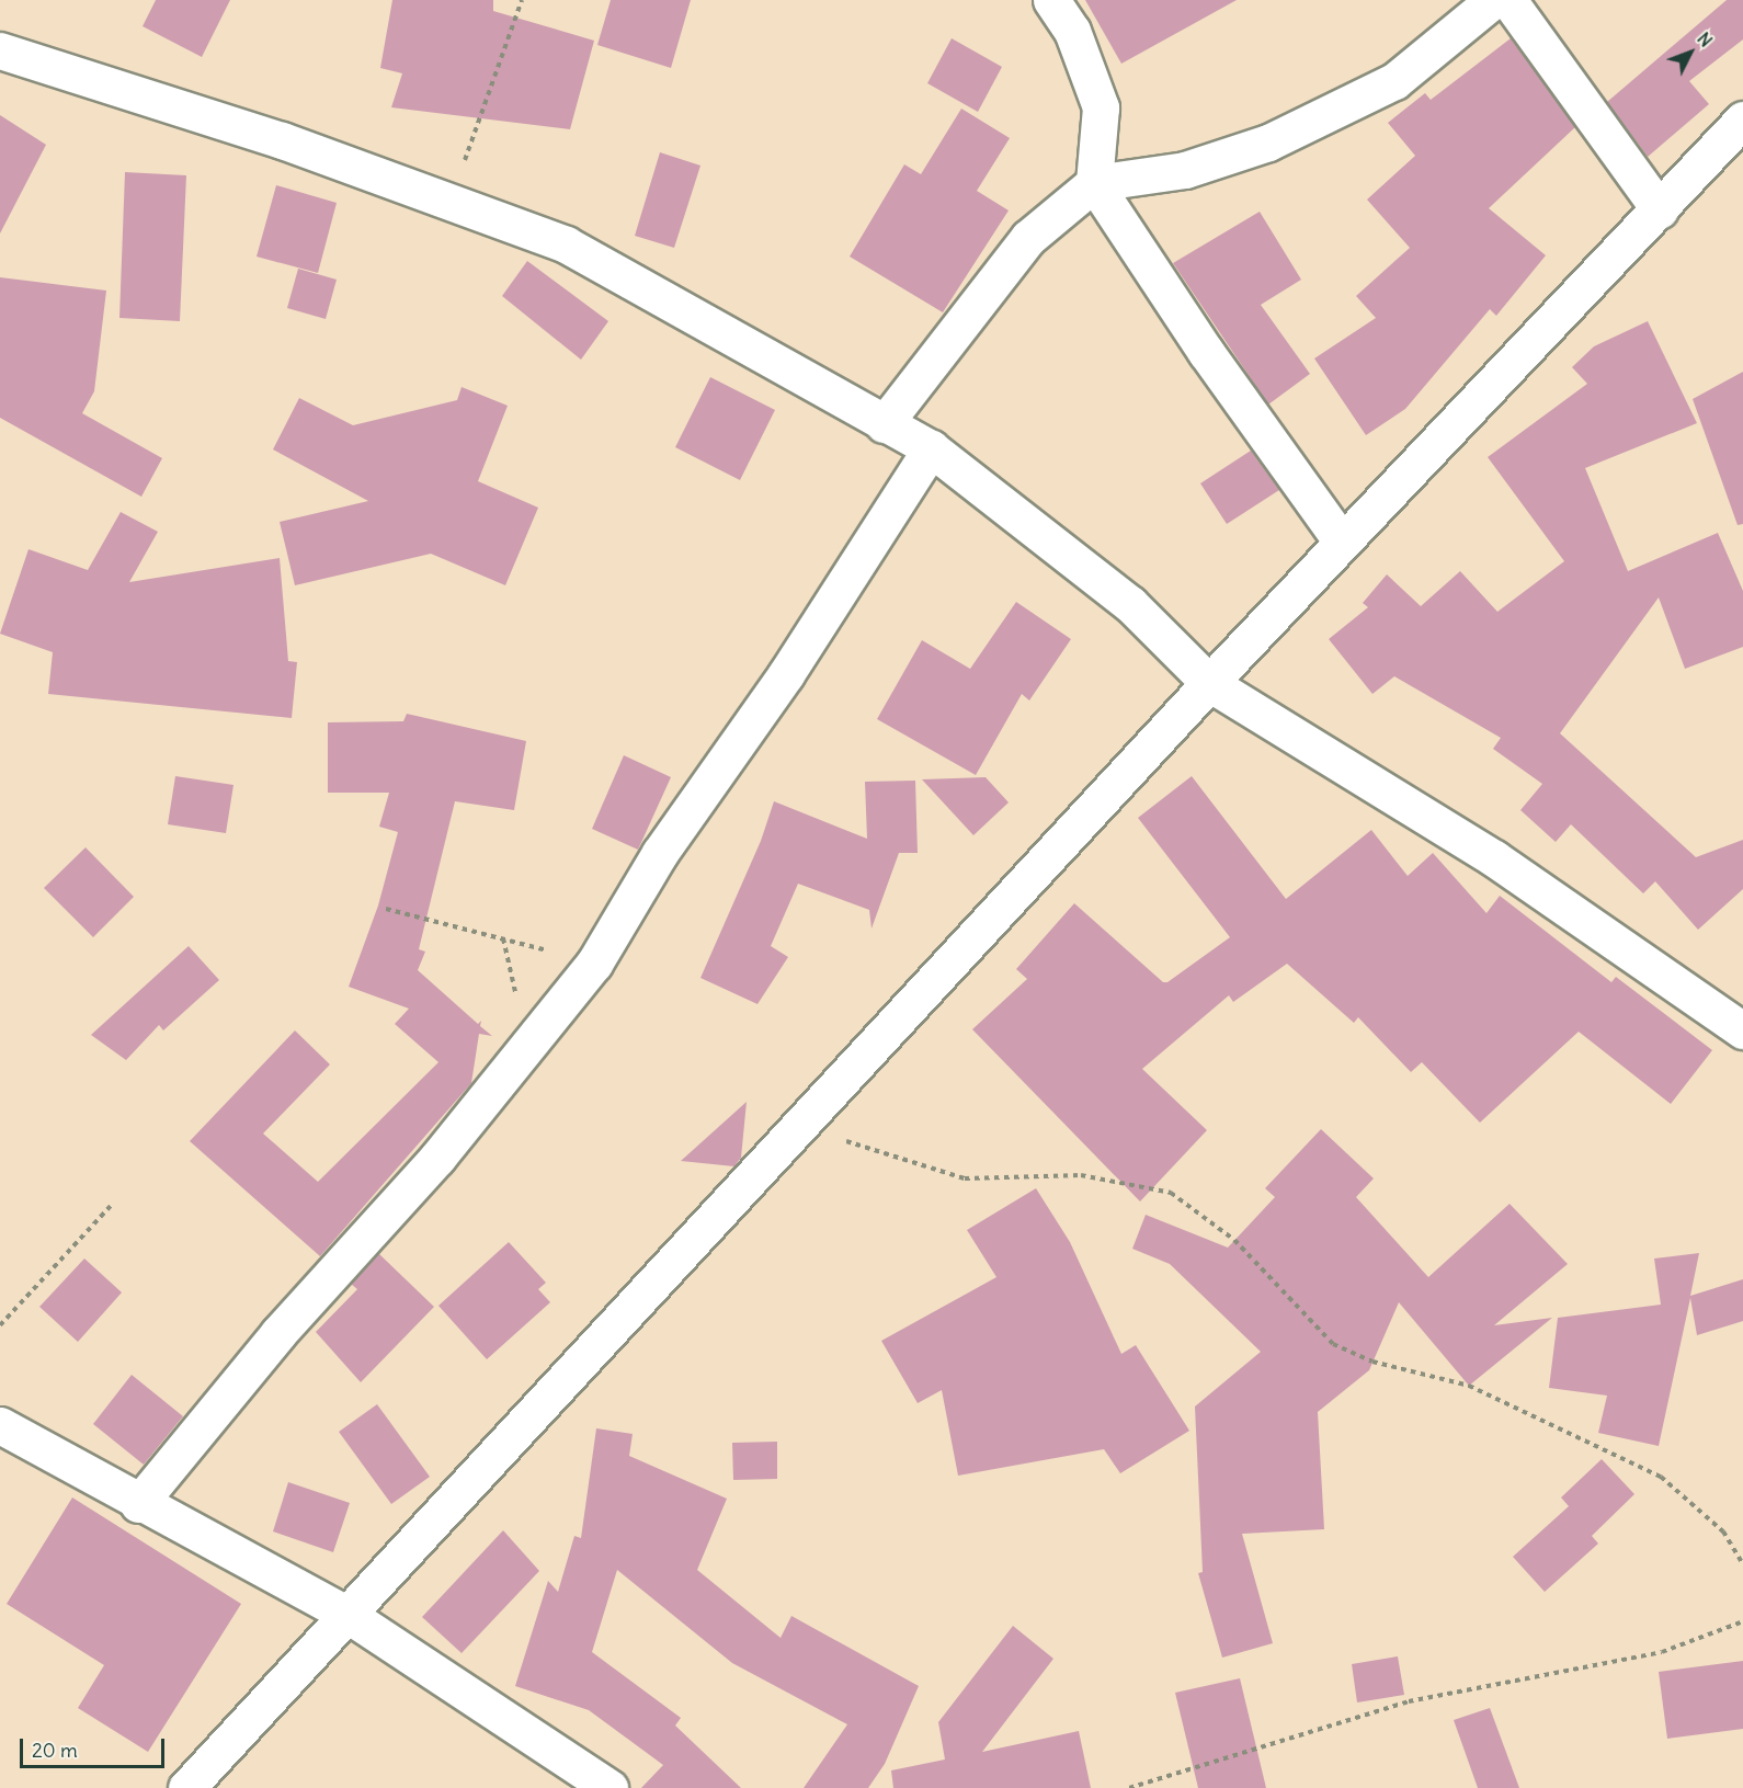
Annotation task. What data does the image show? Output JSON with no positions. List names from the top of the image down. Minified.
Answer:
{"scale_bar":"20 m","north":"top right"}
